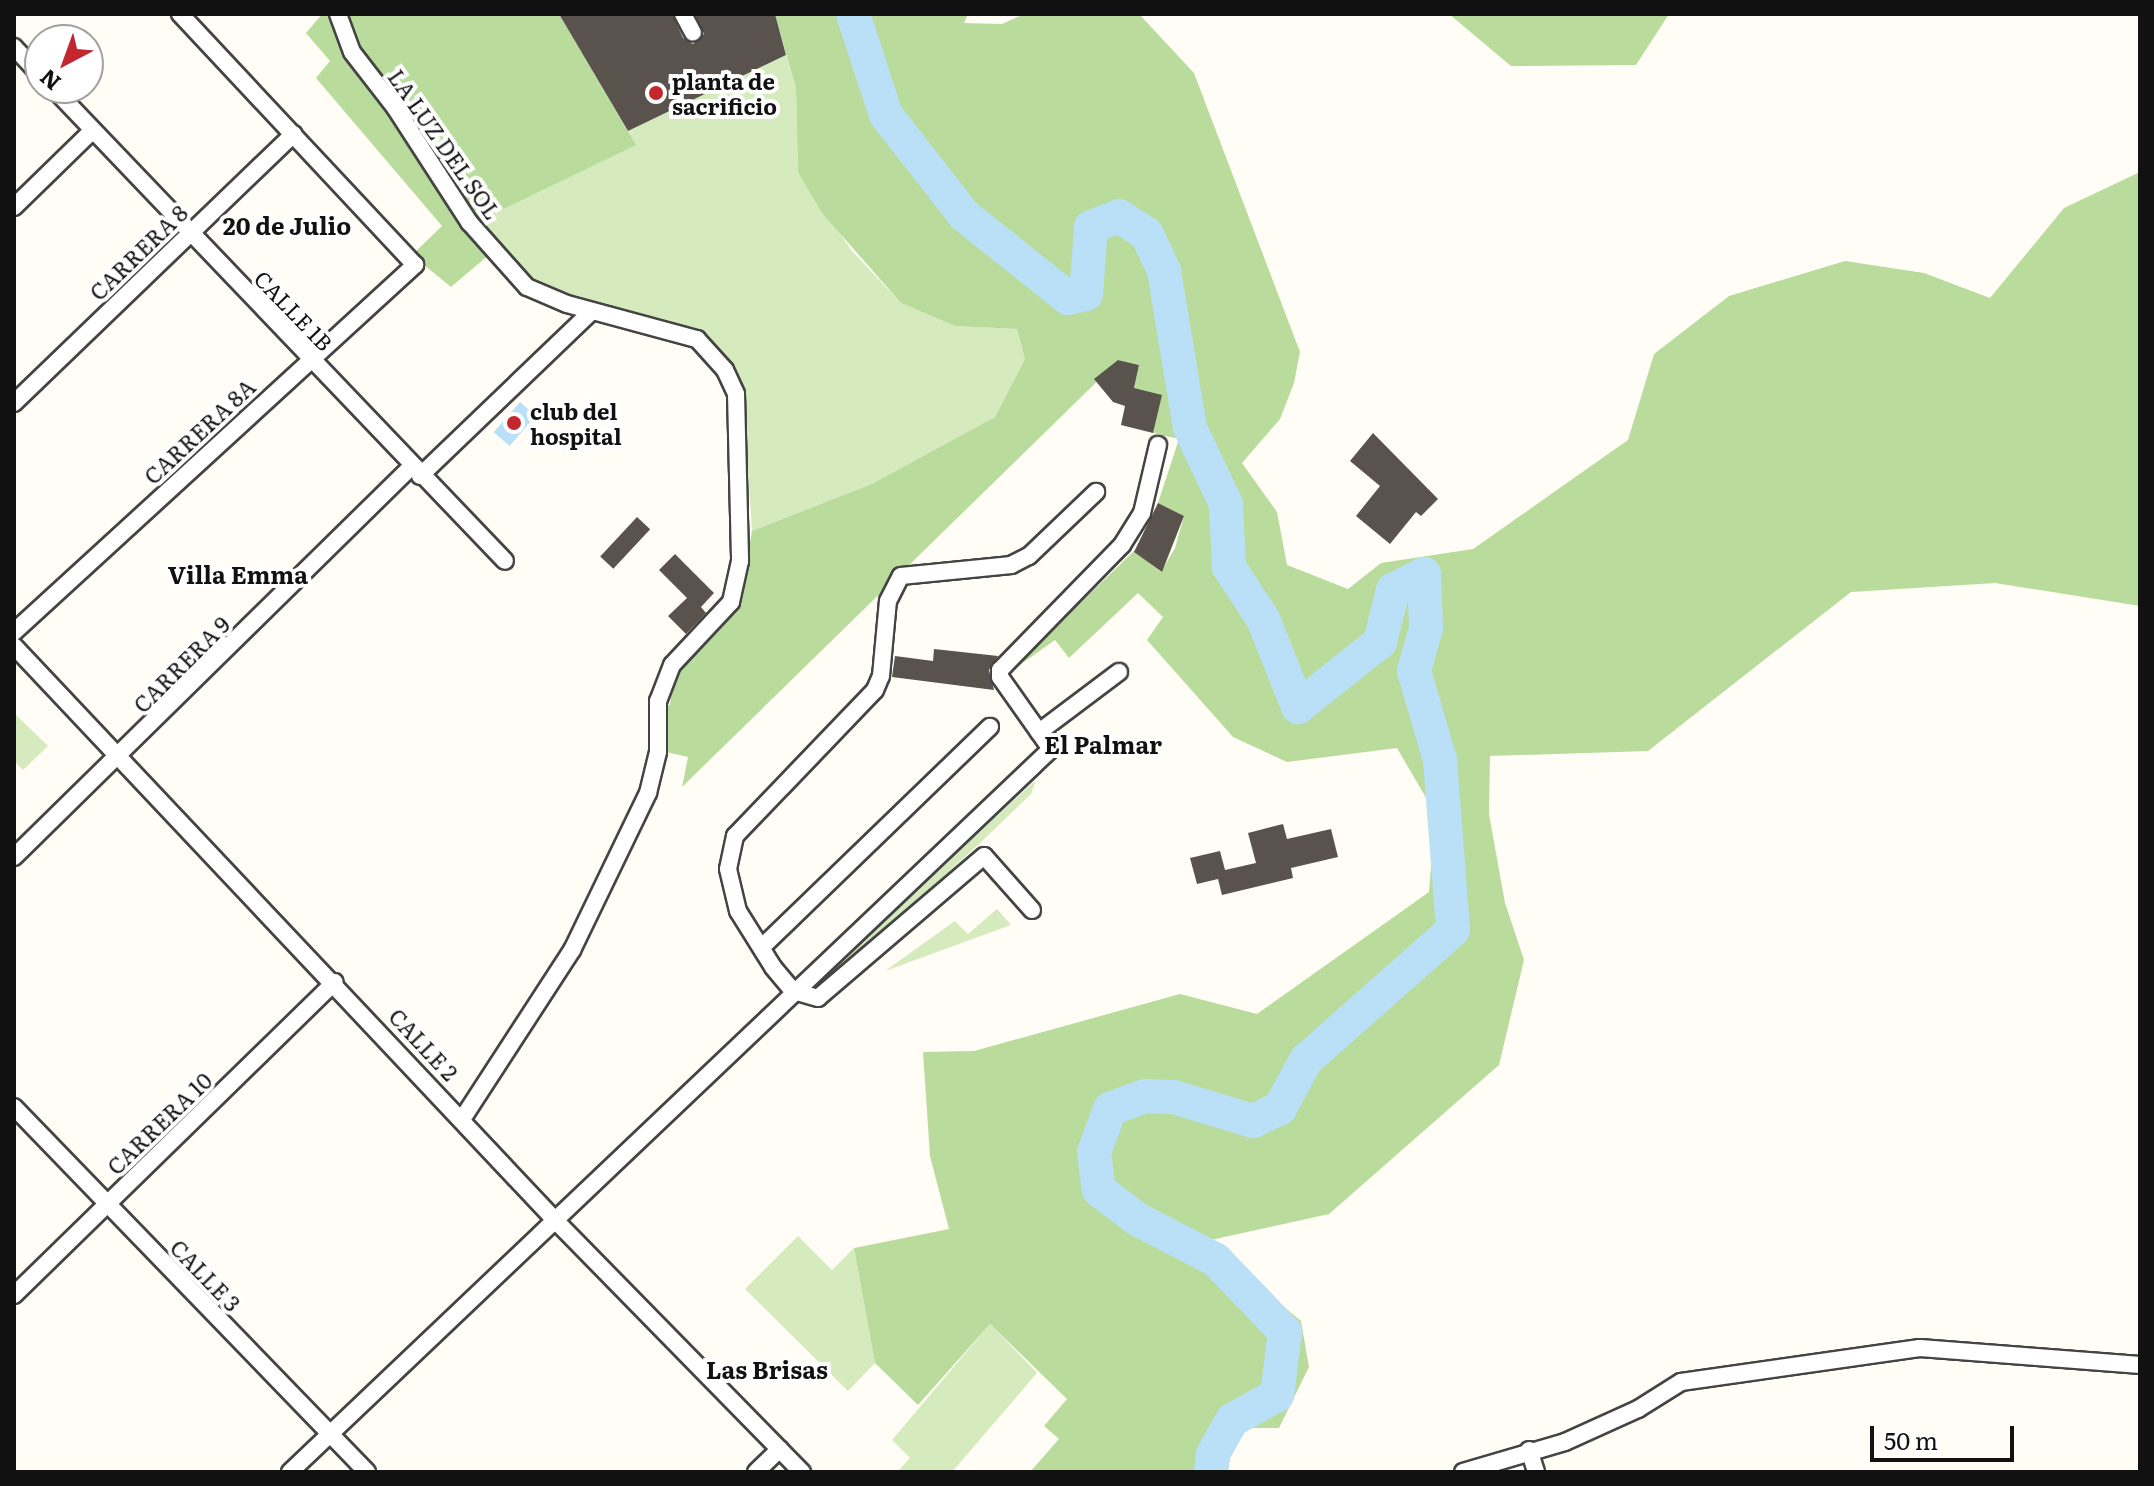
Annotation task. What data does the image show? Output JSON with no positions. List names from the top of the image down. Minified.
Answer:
{"streets":{"street":["LA LUZ DEL SOL","CARRERA 8","CALLE 1B","CARRERA 8A","CARRERA 9","CALLE 2","CARRERA 10","CALLE 3"]},"crossings":[["LA LUZ DEL SOL","CARRERA 9"],["LA LUZ DEL SOL","CALLE 2"],["CARRERA 8","CALLE 1B"],["CARRERA 8","CARRERA 8A"],["CALLE 1B","CARRERA 8A"],["CALLE 1B","CARRERA 9"],["CARRERA 9","CALLE 2"],["CALLE 2","CARRERA 10"],["CARRERA 10","CALLE 3"]],"districts":["20 de Julio","Villa Emma","El Palmar","Las Brisas"],"places":["planta de sacrificio","club del hospital"],"scale_bar":"50 m","north":"bottom left"}
